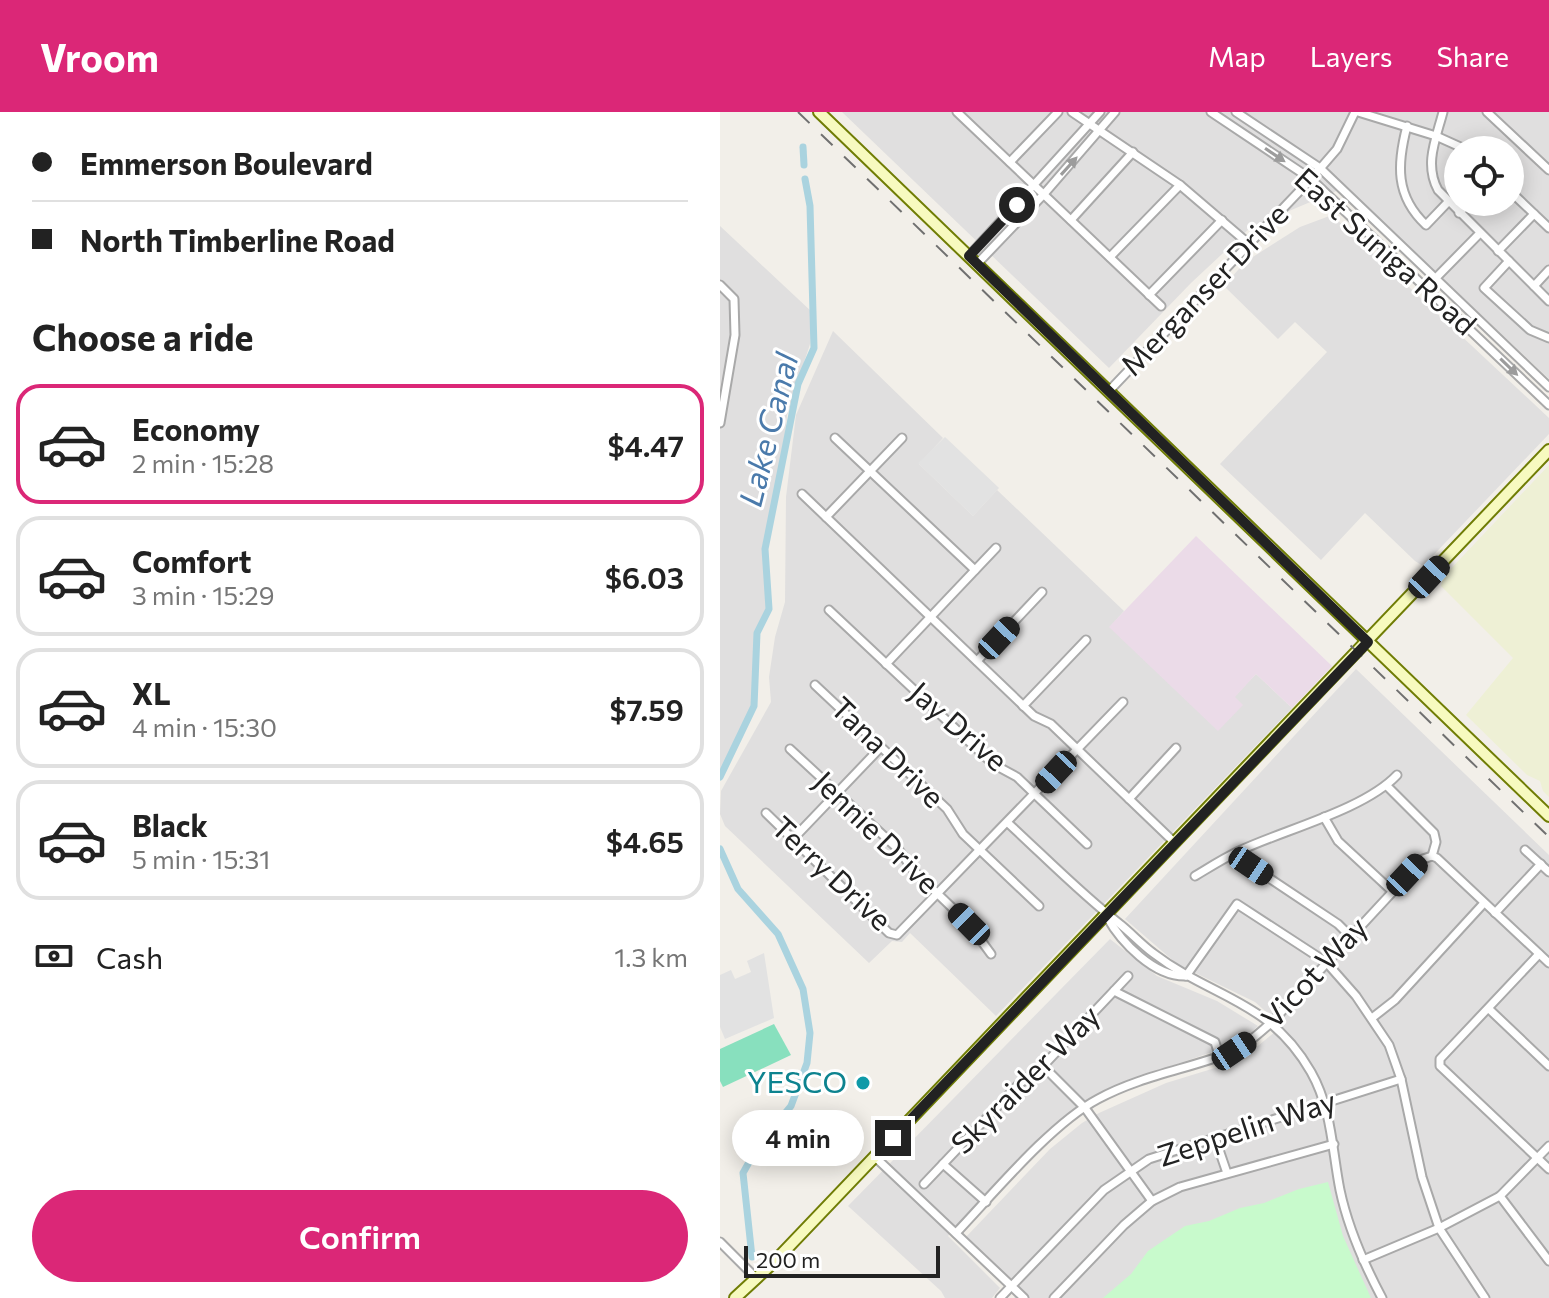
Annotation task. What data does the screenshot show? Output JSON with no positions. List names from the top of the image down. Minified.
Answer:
{"streets":{"street":["East Suniga Road","Merganser Drive","Jay Drive","Tana Drive","Jennie Drive","Terry Drive","Vicot Way","Skyraider Way","Zeppelin Way"]},"crossings":[["East Suniga Road","Merganser Drive"],["Jennie Drive","Terry Drive"]],"water":["Lake Canal"],"places":["YESCO"],"scale_bar":"200 m","page":{"header":"Vroom","nav":["Map","Layers","Share"],"banner":["Emmerson Boulevard","North Timberline Road"],"heading":"Choose a ride","list":[{"name":"Economy","note":"2 min · 15:28","value":"$4.47"},{"name":"Comfort","note":"3 min · 15:29","value":"$6.03"},{"name":"XL","note":"4 min · 15:30","value":"$7.59"},{"name":"Black","note":"5 min · 15:31","value":"$4.65"}],"pay":["Cash","1.3 km"],"bubble":"4 min","buttons":"Confirm","scale":"200 m"}}
